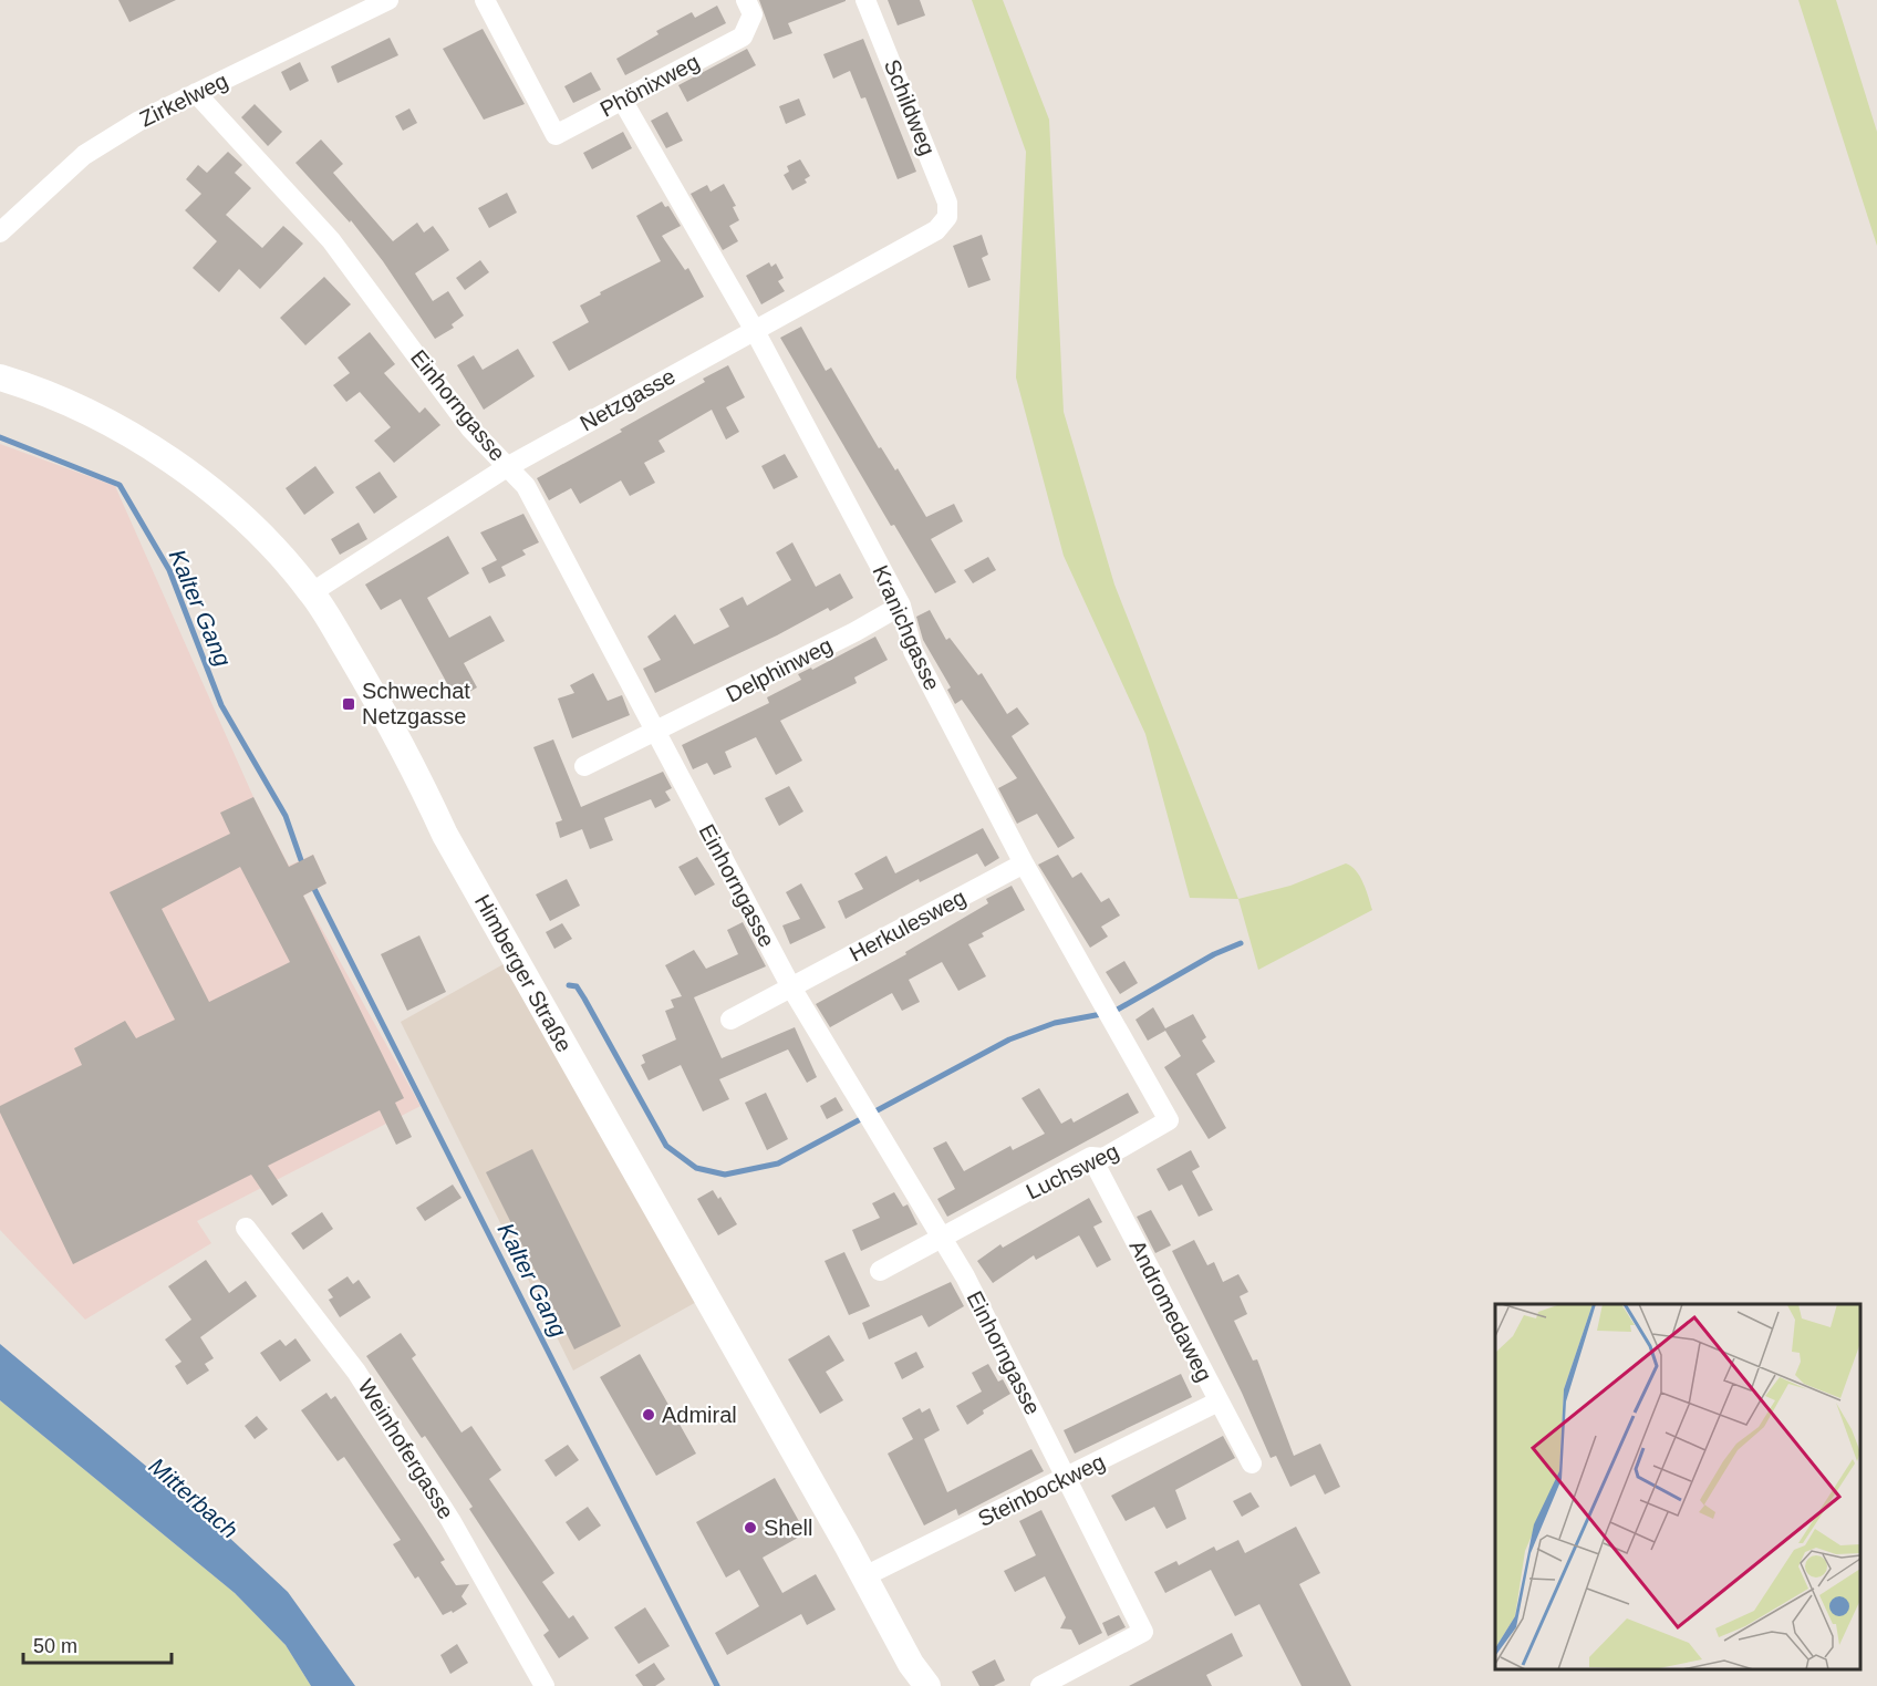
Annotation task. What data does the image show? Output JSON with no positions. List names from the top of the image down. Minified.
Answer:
{"streets":{"main road":["Himberger Straße"],"street":["Phönixweg","Zirkelweg","Schildweg","Netzgasse","Einhorngasse","Kranichgasse","Delphinweg","Herkulesweg","Luchsweg","Andromedaweg","Weinhofergasse","Steinbockweg"]},"crossings":[["Phönixweg","Kranichgasse"],["Zirkelweg","Einhorngasse"],["Schildweg","Netzgasse"],["Netzgasse","Einhorngasse"],["Netzgasse","Kranichgasse"],["Netzgasse","Himberger Straße"],["Einhorngasse","Delphinweg"],["Einhorngasse","Herkulesweg"],["Einhorngasse","Luchsweg"],["Einhorngasse","Steinbockweg"],["Kranichgasse","Delphinweg"],["Kranichgasse","Herkulesweg"],["Kranichgasse","Luchsweg"],["Himberger Straße","Steinbockweg"],["Luchsweg","Andromedaweg"],["Andromedaweg","Steinbockweg"]],"water":["Kalter Gang","Mitterbach"],"places":{"transit":["Schwechat Netzgasse"],"other":["Admiral","Shell"]},"scale_bar":"50 m"}
